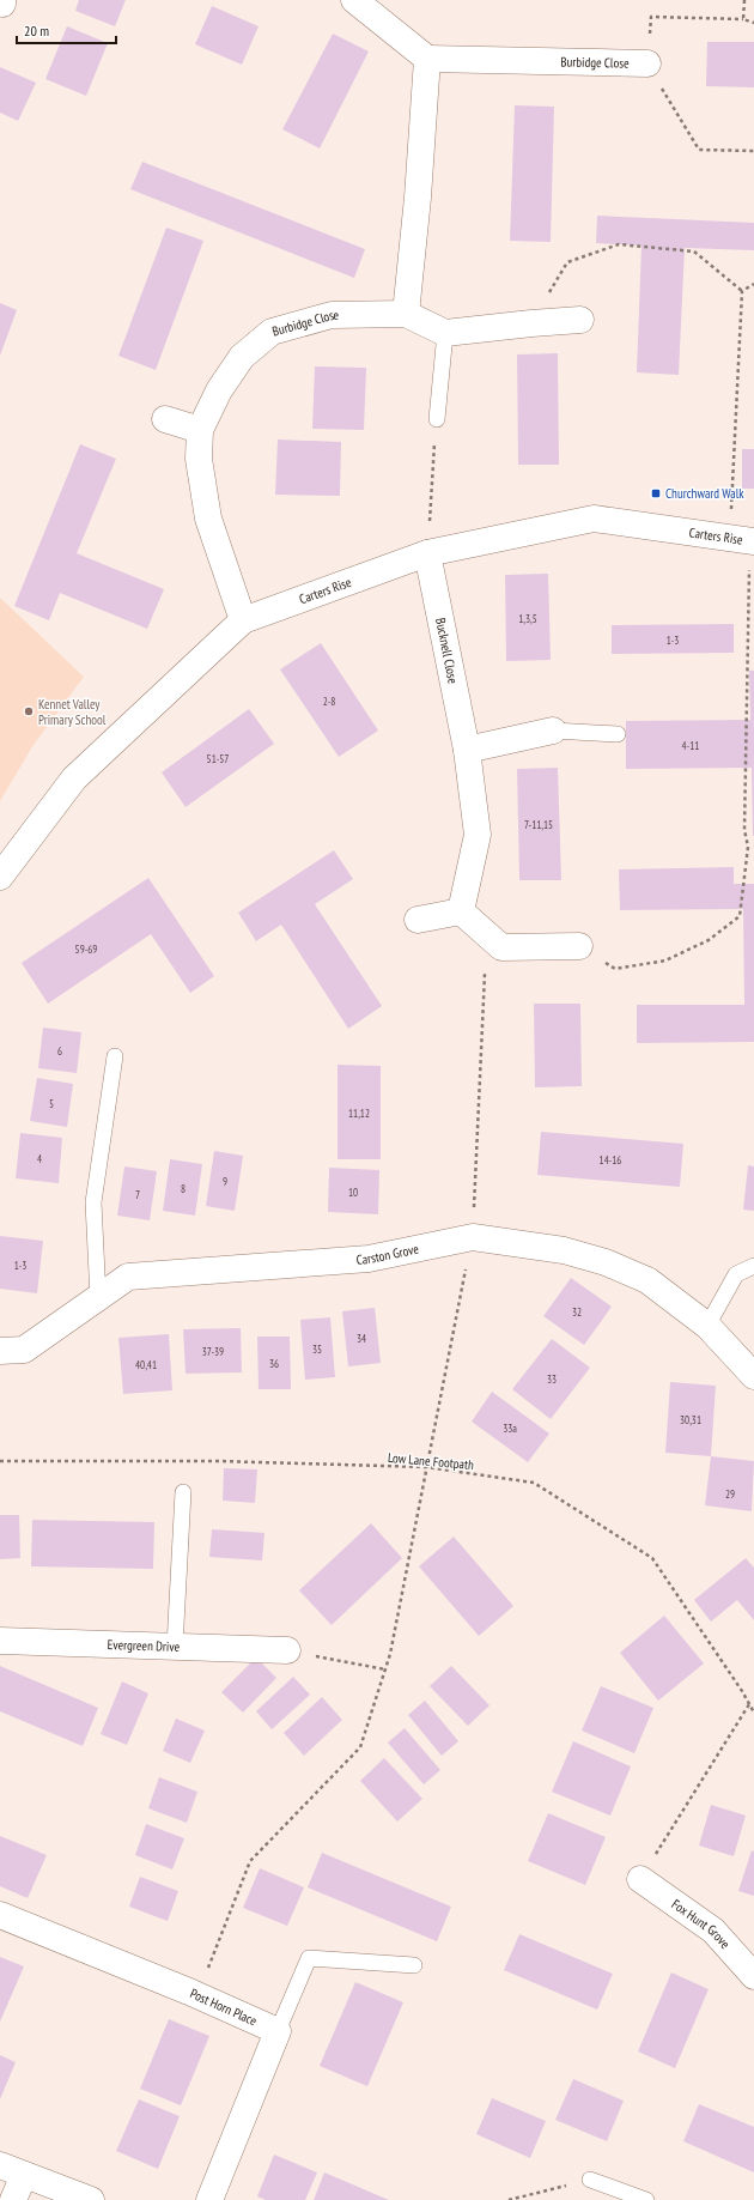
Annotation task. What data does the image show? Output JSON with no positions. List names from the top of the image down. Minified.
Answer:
{"streets":{"street":["Burbidge Close","Carters Rise","Bucknell Close","Carston Grove","Evergreen Drive","Fox Hunt Grove","Post Horn Place"],"path":["Low Lane Footpath"]},"crossings":[["Burbidge Close","Carters Rise"],["Carters Rise","Bucknell Close"]],"places":{"transit":["Churchward Walk"],"other":["Kennet Valley Primary School"]},"house_numbers":["1,3,5","1-3","2-8","4-11","51-57","7-11,15","59-69","6","5","11,12","4","14-16","9","8","10","7","1-3","32","34","35","37-39","36","40,41","33","30,31","33a","29"],"scale_bar":"20 m"}
